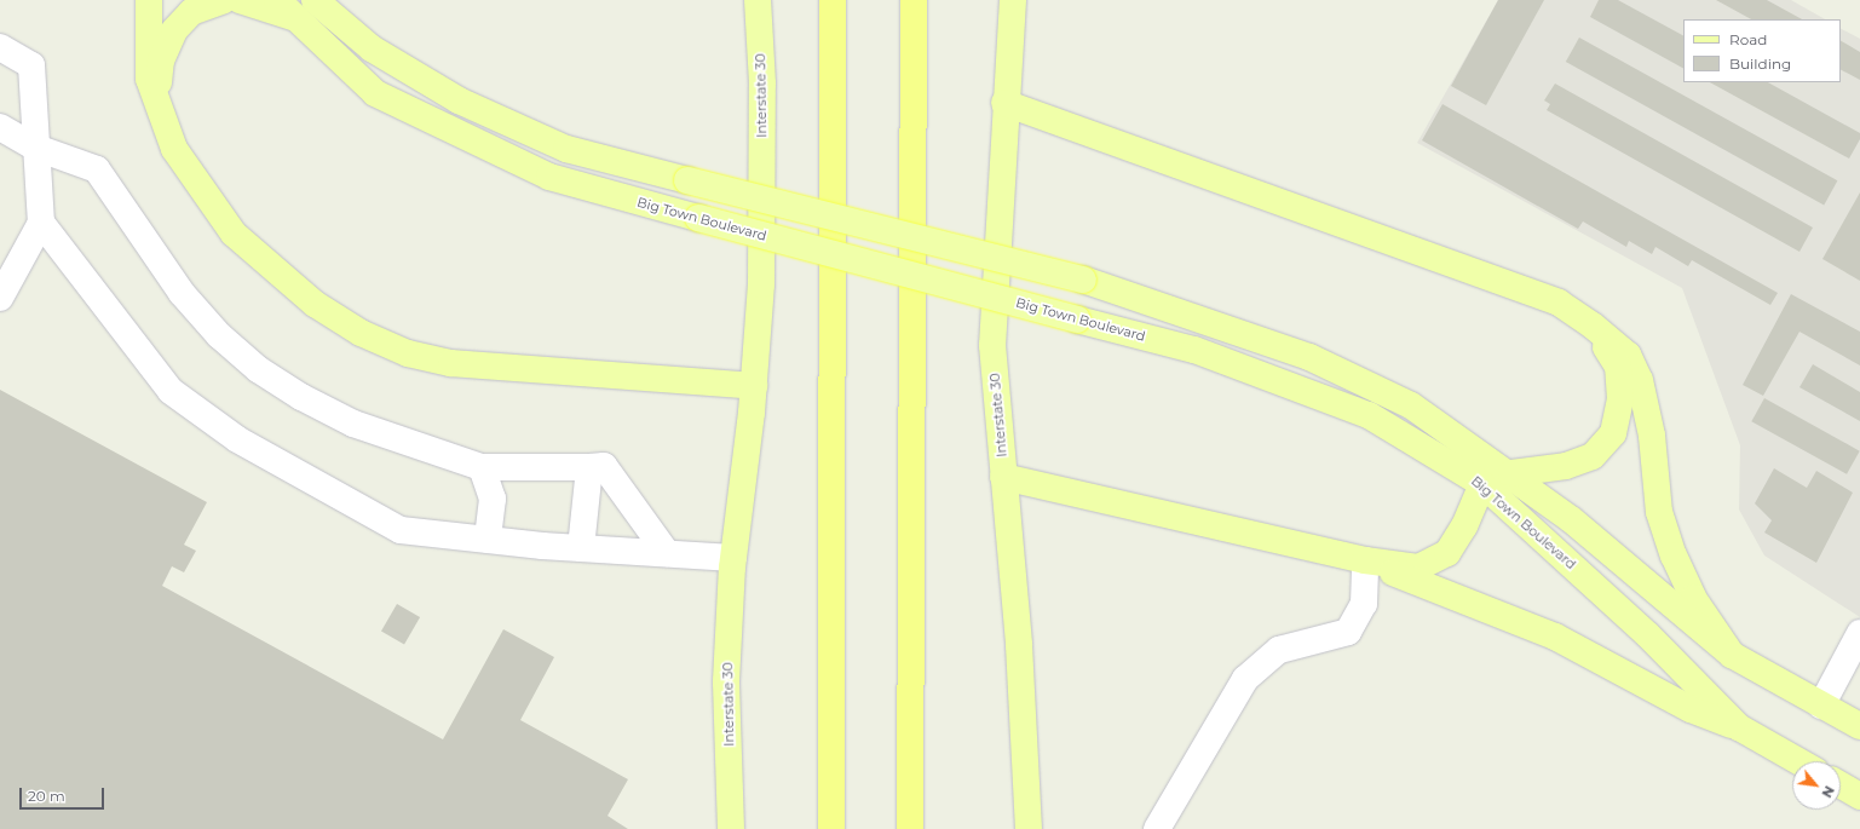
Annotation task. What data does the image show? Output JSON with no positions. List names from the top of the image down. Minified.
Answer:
{"streets":{"main road":["Interstate 30","Big Town Boulevard"]},"legend":["Road","Building"],"scale_bar":"20 m","north":"bottom right"}
